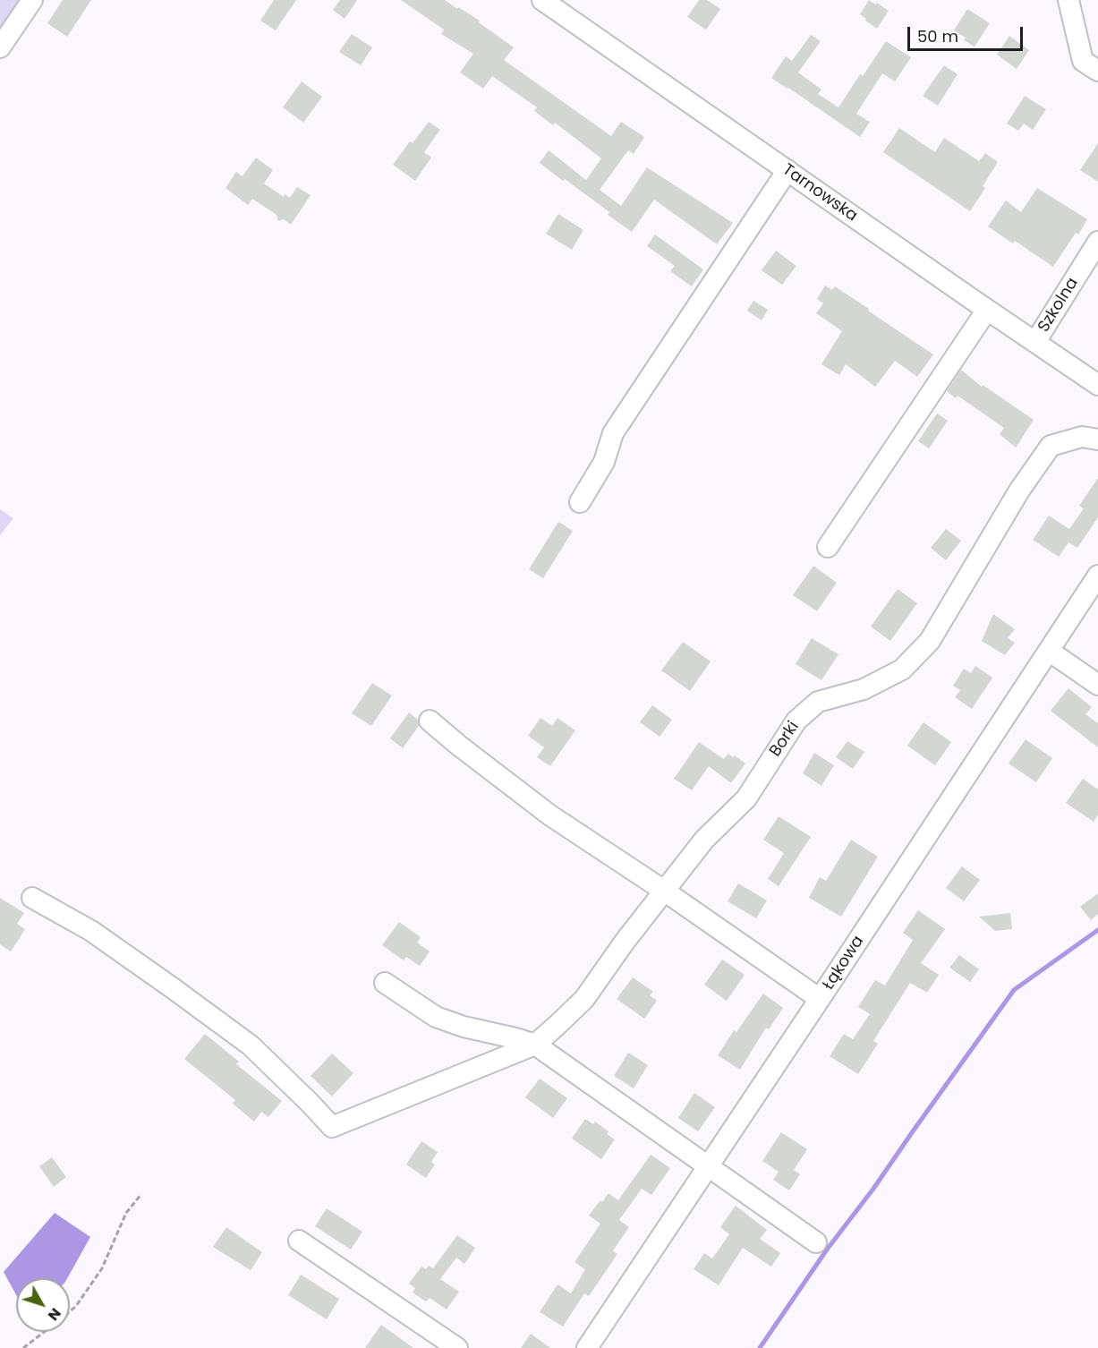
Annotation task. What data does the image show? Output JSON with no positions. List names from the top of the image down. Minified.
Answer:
{"streets":{"street":["Tarnowska","Szkolna","Borki","Łąkowa"]},"crossings":[["Tarnowska","Szkolna"]],"scale_bar":"50 m","north":"bottom right"}
